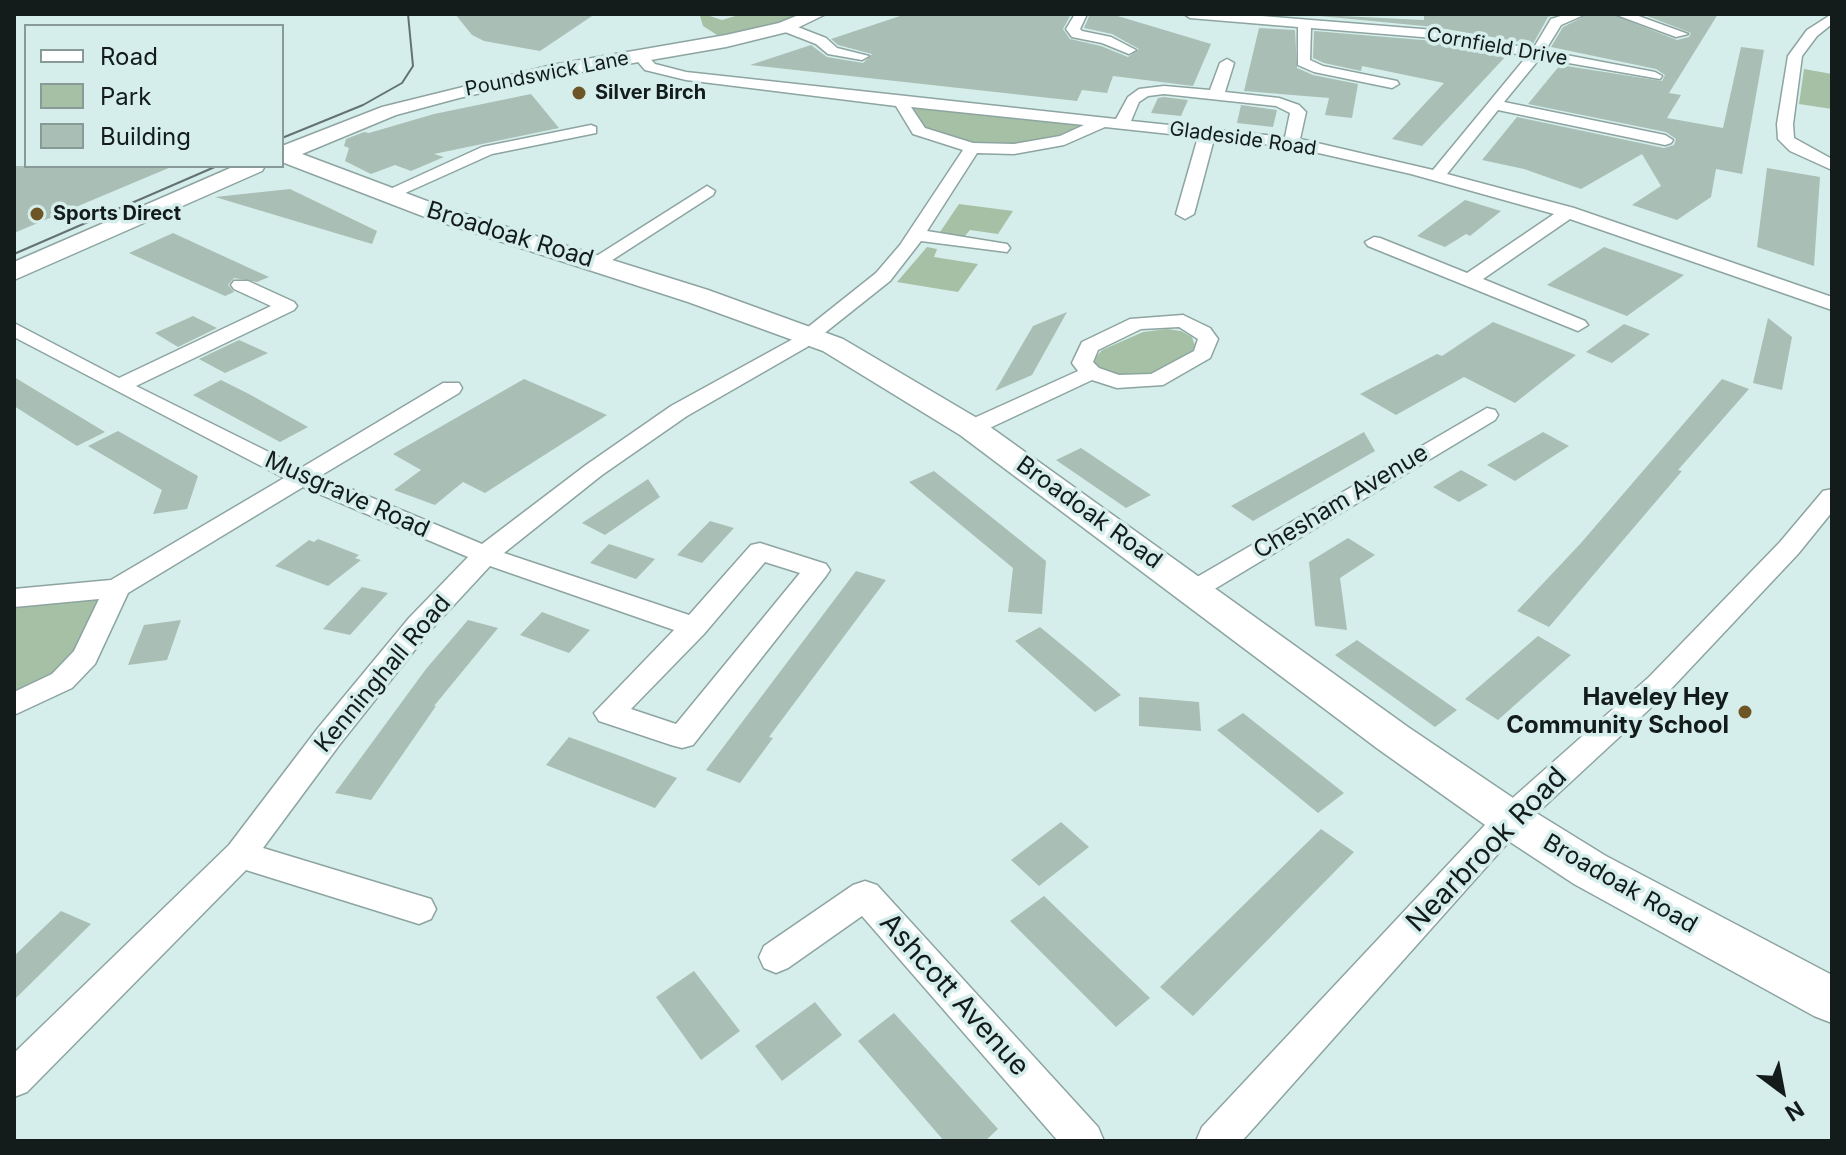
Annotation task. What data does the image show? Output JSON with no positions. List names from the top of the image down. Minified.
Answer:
{"streets":{"street":["Cornfield Drive","Poundswick Lane","Gladeside Road","Broadoak Road","Musgrave Road","Chesham Avenue","Kenninghall Road","Nearbrook Road","Ashcott Avenue"]},"crossings":[["Poundswick Lane","Gladeside Road"],["Broadoak Road","Chesham Avenue"],["Broadoak Road","Kenninghall Road"],["Broadoak Road","Nearbrook Road"],["Musgrave Road","Kenninghall Road"]],"places":["Silver Birch","Sports Direct","Haveley Hey Community School"],"legend":["Road","Park","Building"],"north":"bottom right"}
